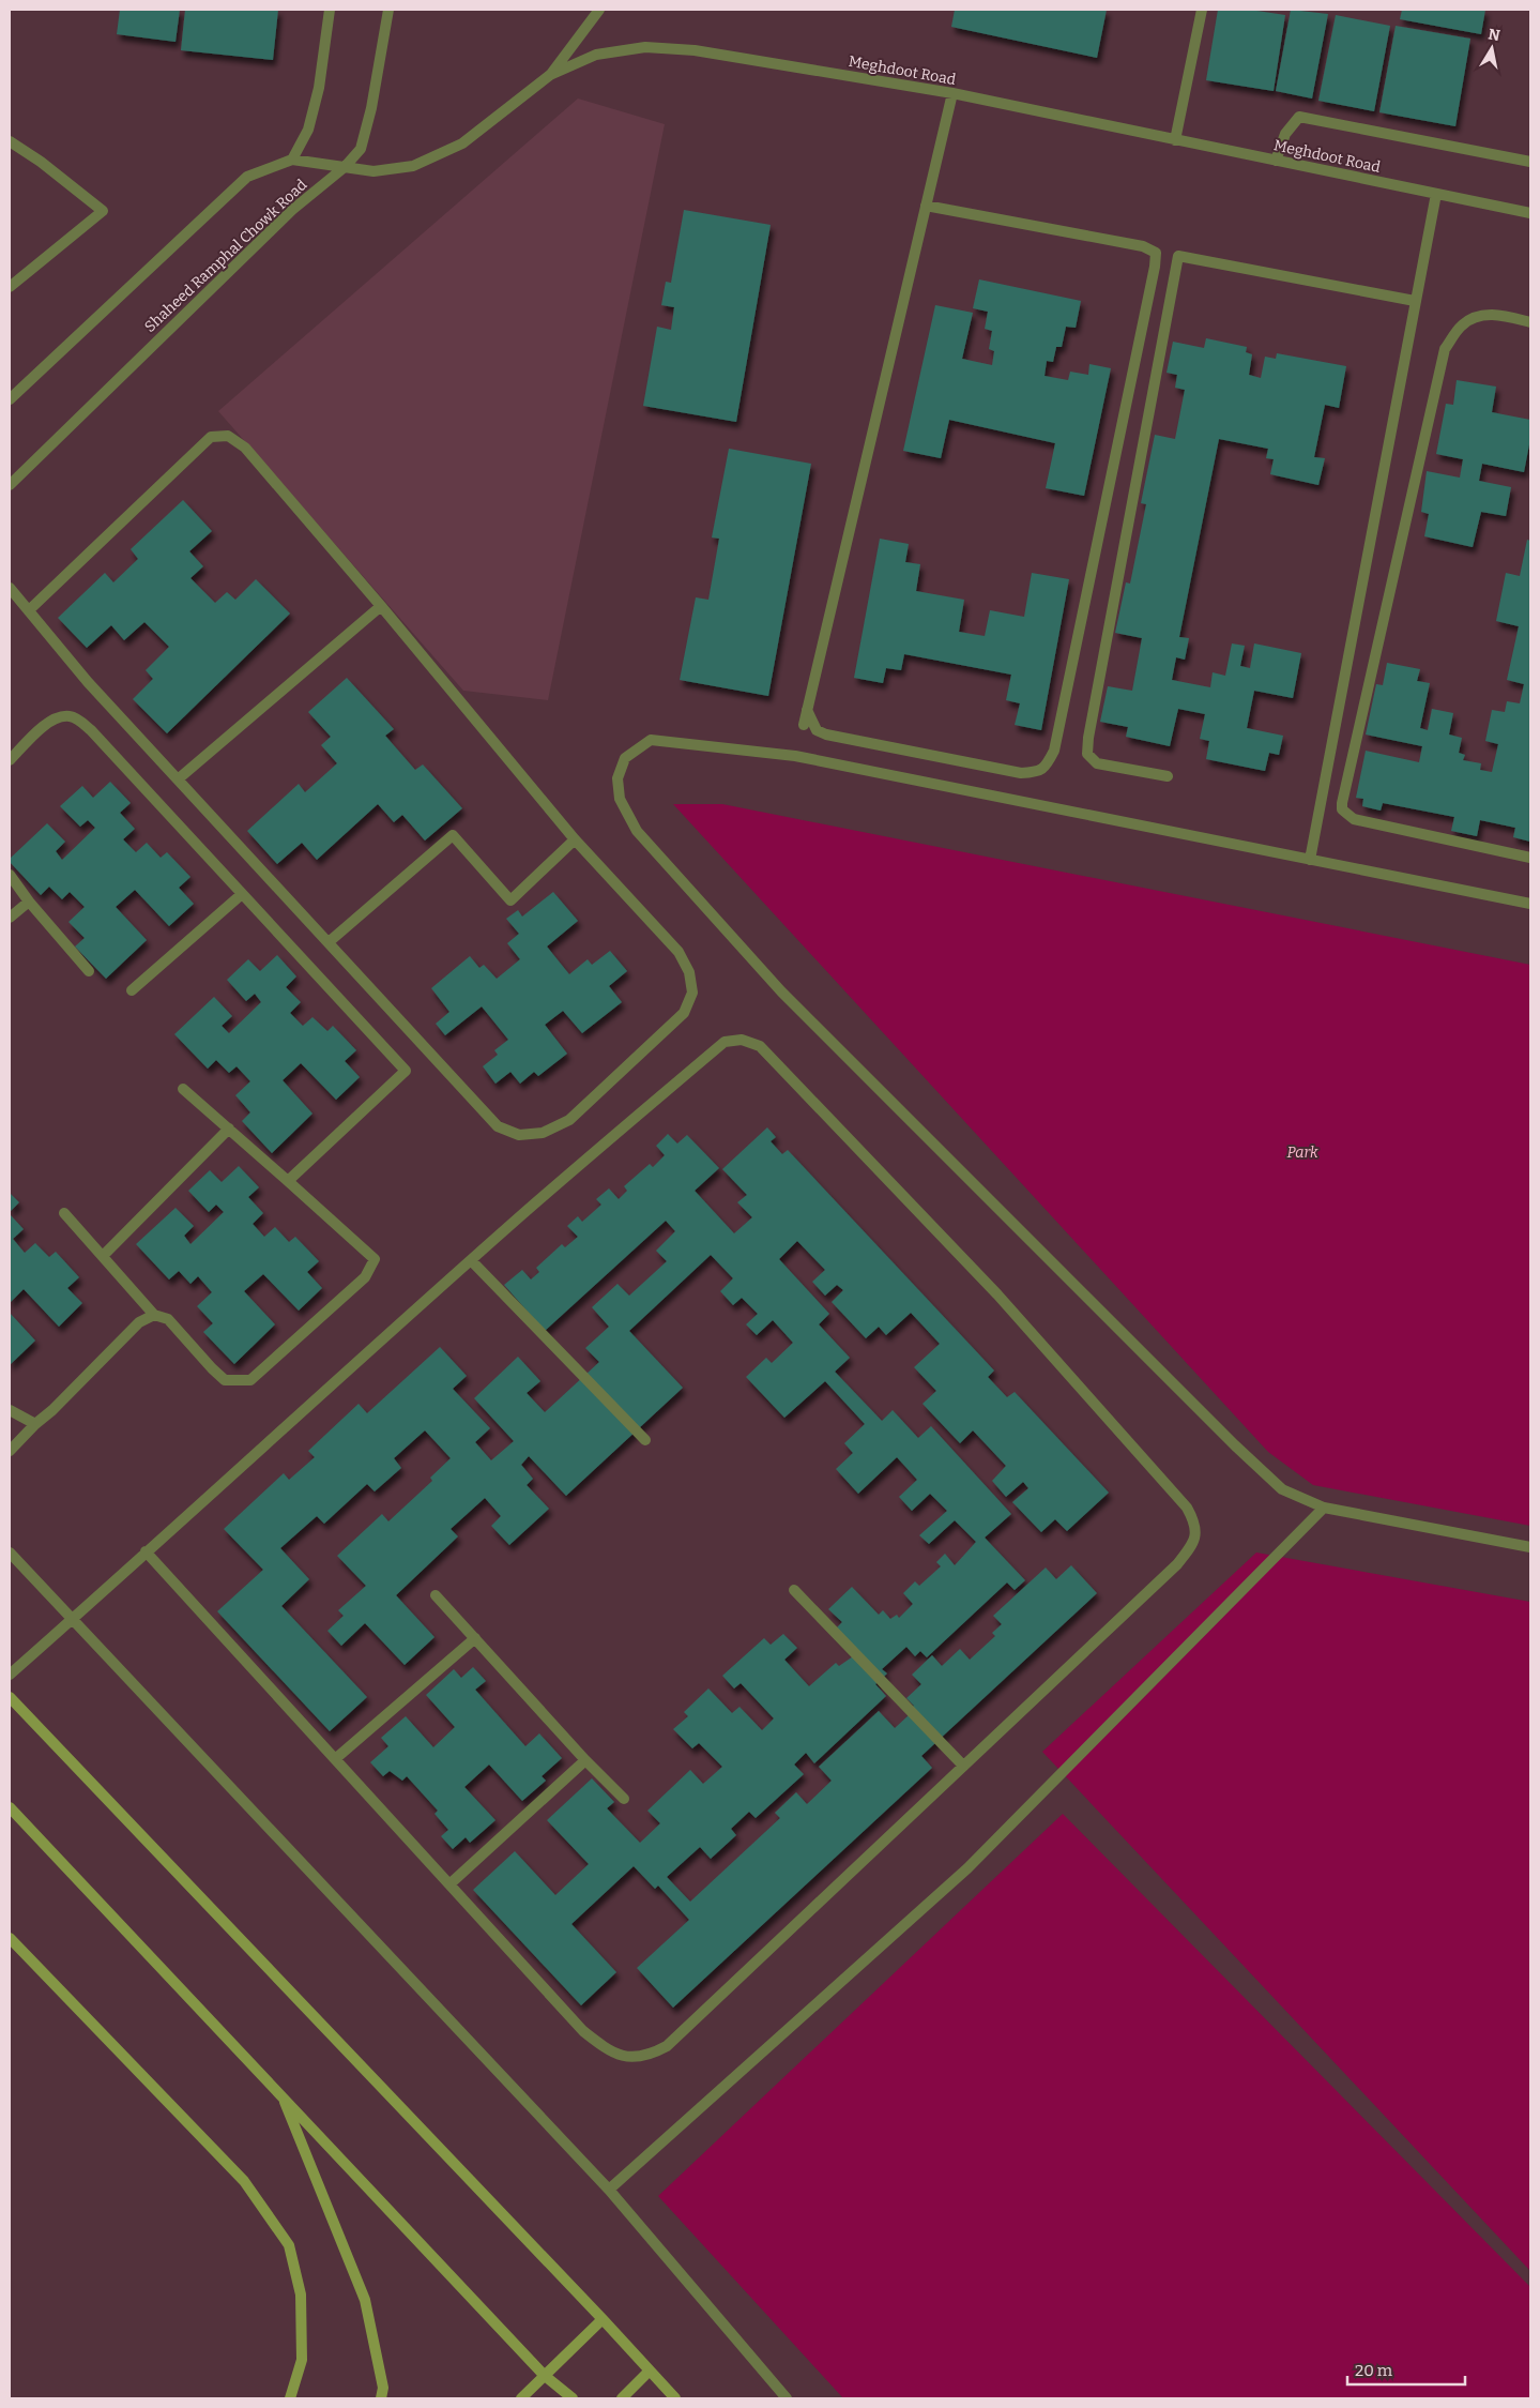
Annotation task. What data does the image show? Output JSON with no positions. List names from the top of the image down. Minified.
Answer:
{"streets":{"street":["Meghdoot Road","Shaheed Ramphal Chowk Road"]},"crossings":[["Meghdoot Road","Shaheed Ramphal Chowk Road"]],"parks":["Park"],"scale_bar":"20 m","north":"top"}
